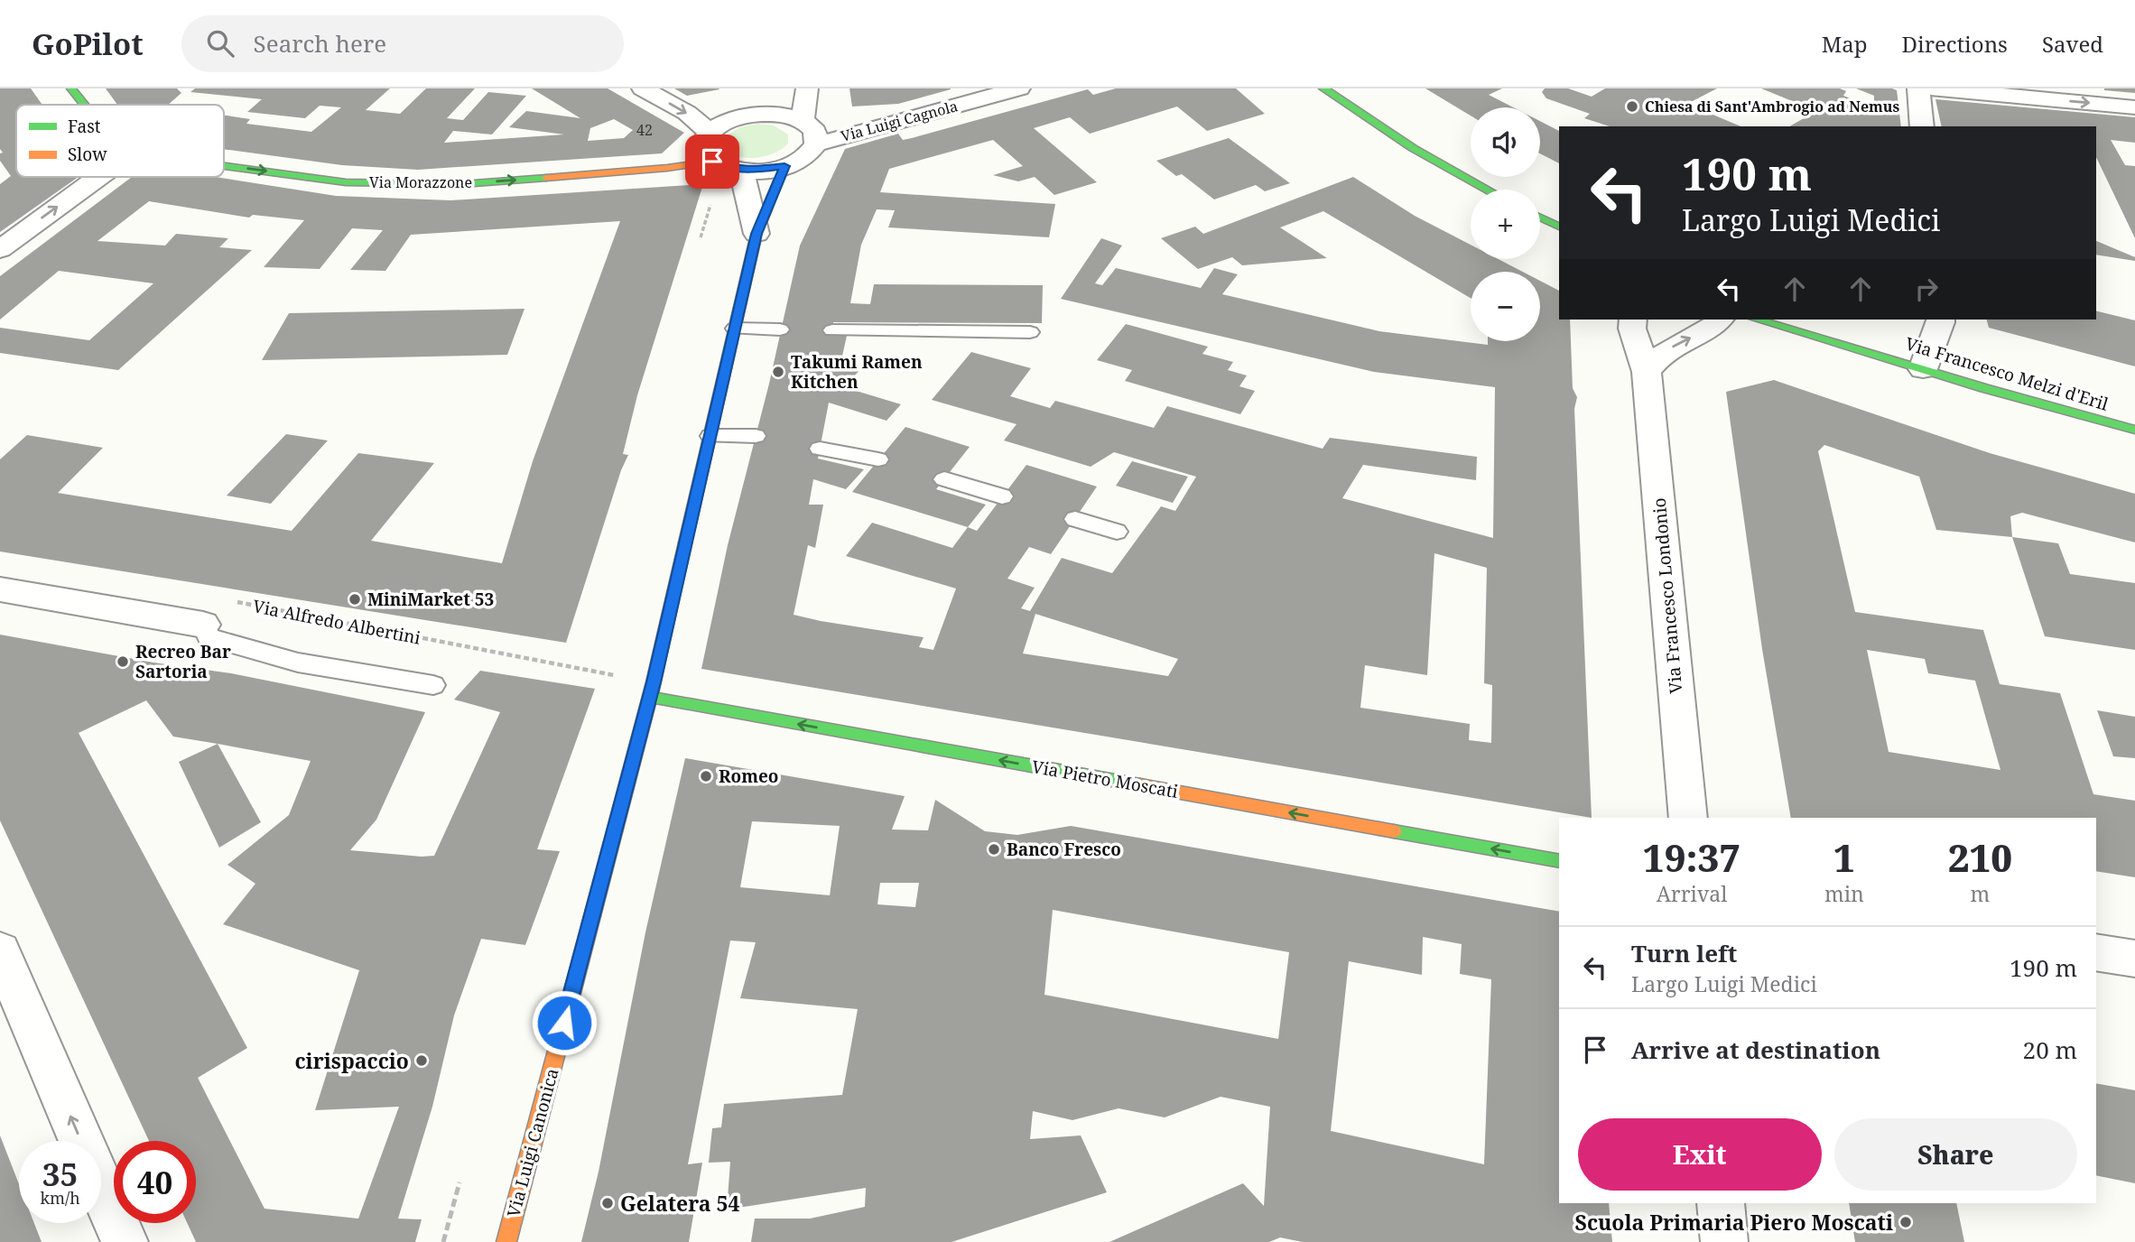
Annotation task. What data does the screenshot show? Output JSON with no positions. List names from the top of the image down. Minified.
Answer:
{"streets":{"street":["Via Luigi Cagnola","Via Morazzone","Via Francesco Melzi d'Eril","Via Francesco Londonio","Via Pietro Moscati","Via Luigi Canonica"],"path":["Via Alfredo Albertini"]},"crossings":[["Via Pietro Moscati","Via Luigi Canonica"]],"one_way":["Via Morazzone","Via Pietro Moscati"],"places":["Chiesa di Sant'Ambrogio ad Nemus","Takumi Ramen Kitchen","MiniMarket 53","Recreo Bar Sartoria","Romeo","Banco Fresco","cirispaccio","Gelatera 54","Scuola Primaria Piero Moscati"],"house_numbers":["42"],"legend":["Fast","Slow"],"page":{"header":"GoPilot","search":"Search here","nav":["Map","Directions","Saved"],"map_buttons":["+","−"],"turn":["190 m","Largo Luigi Medici"],"eta":["19:37","Arrival","1","min","210","m"],"list":[{"name":"Turn left","note":"Largo Luigi Medici","value":"190 m"},{"name":"Arrive at destination","value":"20 m"}],"buttons":["Exit","Share"],"speed":"35 km/h","limit":"40"}}
